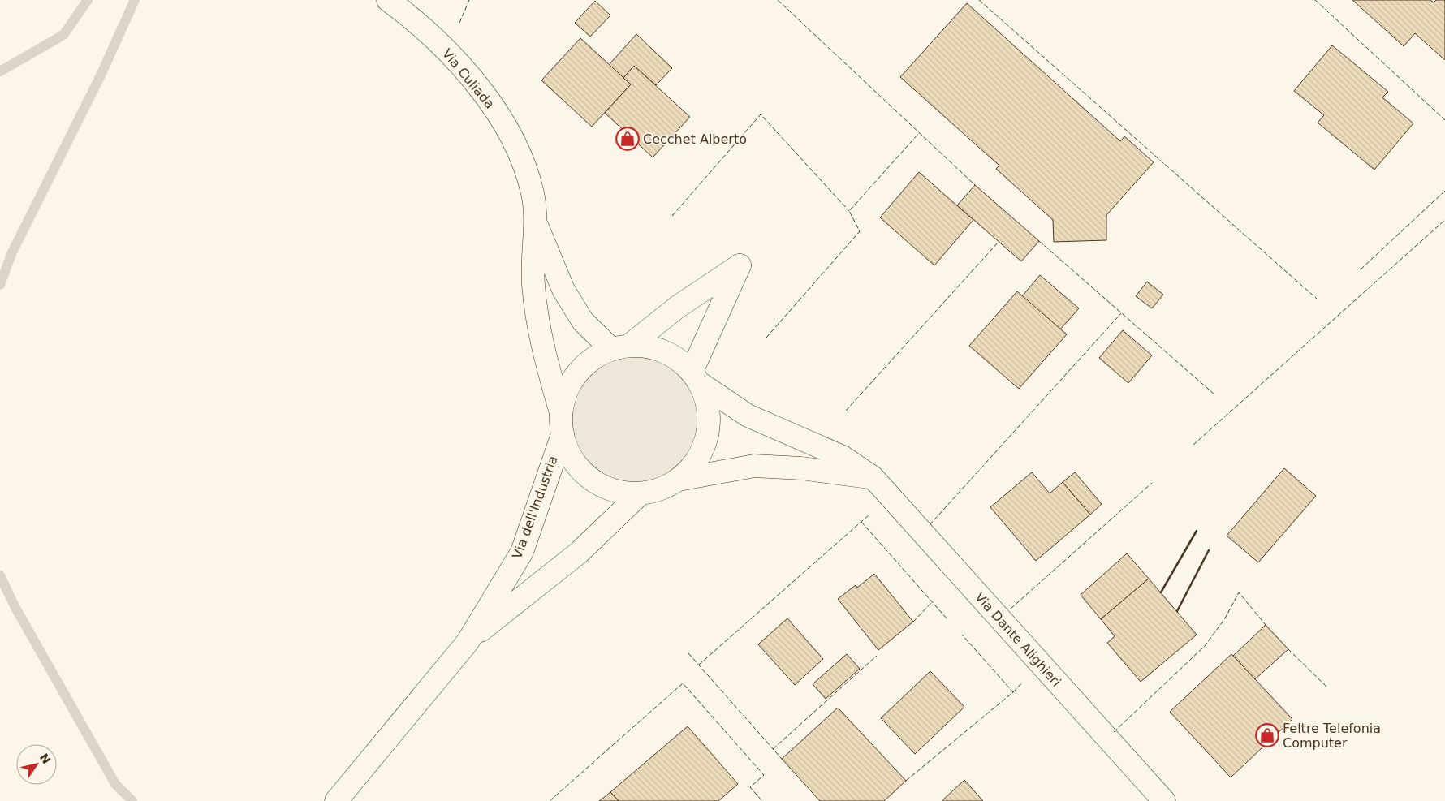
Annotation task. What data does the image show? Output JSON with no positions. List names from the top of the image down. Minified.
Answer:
{"streets":{"main road":["Via Culiada","Via dell'Industria","Via Dante Alighieri"]},"crossings":[["Via Culiada","Via dell'Industria"],["Via Culiada","Via Dante Alighieri"],["Via dell'Industria","Via Dante Alighieri"]],"places":{"shop":["Cecchet Alberto","Feltre Telefonia Computer"]},"north":"top right"}
